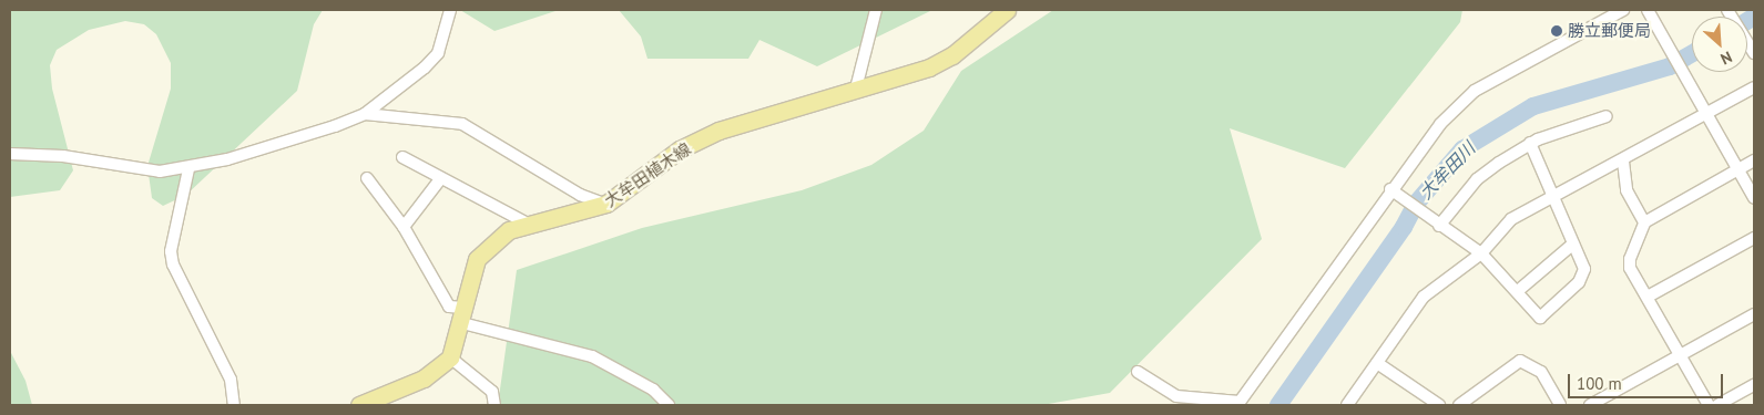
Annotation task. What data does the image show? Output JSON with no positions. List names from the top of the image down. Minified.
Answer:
{"streets":{"main road":["大牟田植木線"]},"water":["大牟田川"],"places":["勝立郵便局"],"scale_bar":"100 m","north":"bottom right"}
